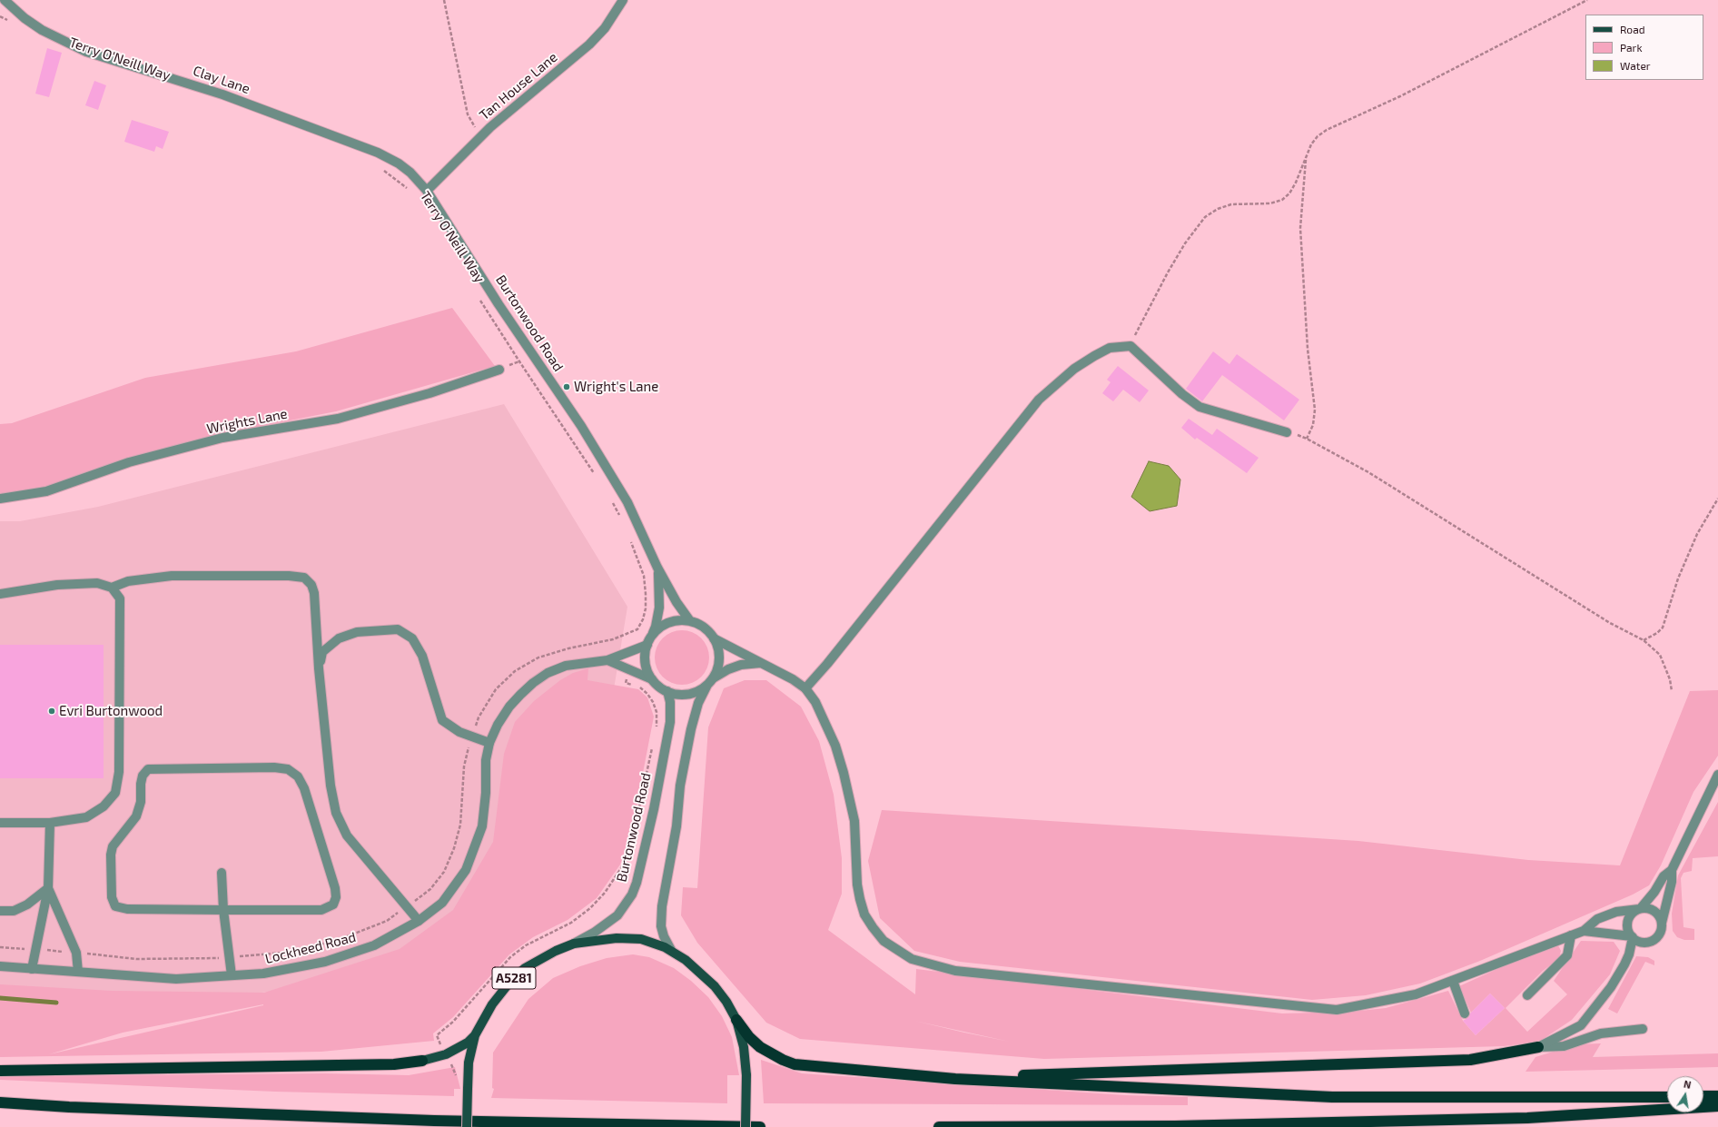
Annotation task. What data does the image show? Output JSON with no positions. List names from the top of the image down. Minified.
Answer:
{"streets":{"main road":["A5281"],"street":["Clay Lane","Tan House Lane","Burtonwood Road","Wrights Lane","Lockheed Road"],"path":["Terry O'Neill Way"]},"crossings":[["Clay Lane","Tan House Lane"],["Clay Lane","Burtonwood Road"],["Tan House Lane","Burtonwood Road"],["Burtonwood Road","Lockheed Road"],["Burtonwood Road","A5281"]],"places":["Wright's Lane","Evri Burtonwood"],"legend":["Road","Park","Water"],"north":"top"}
